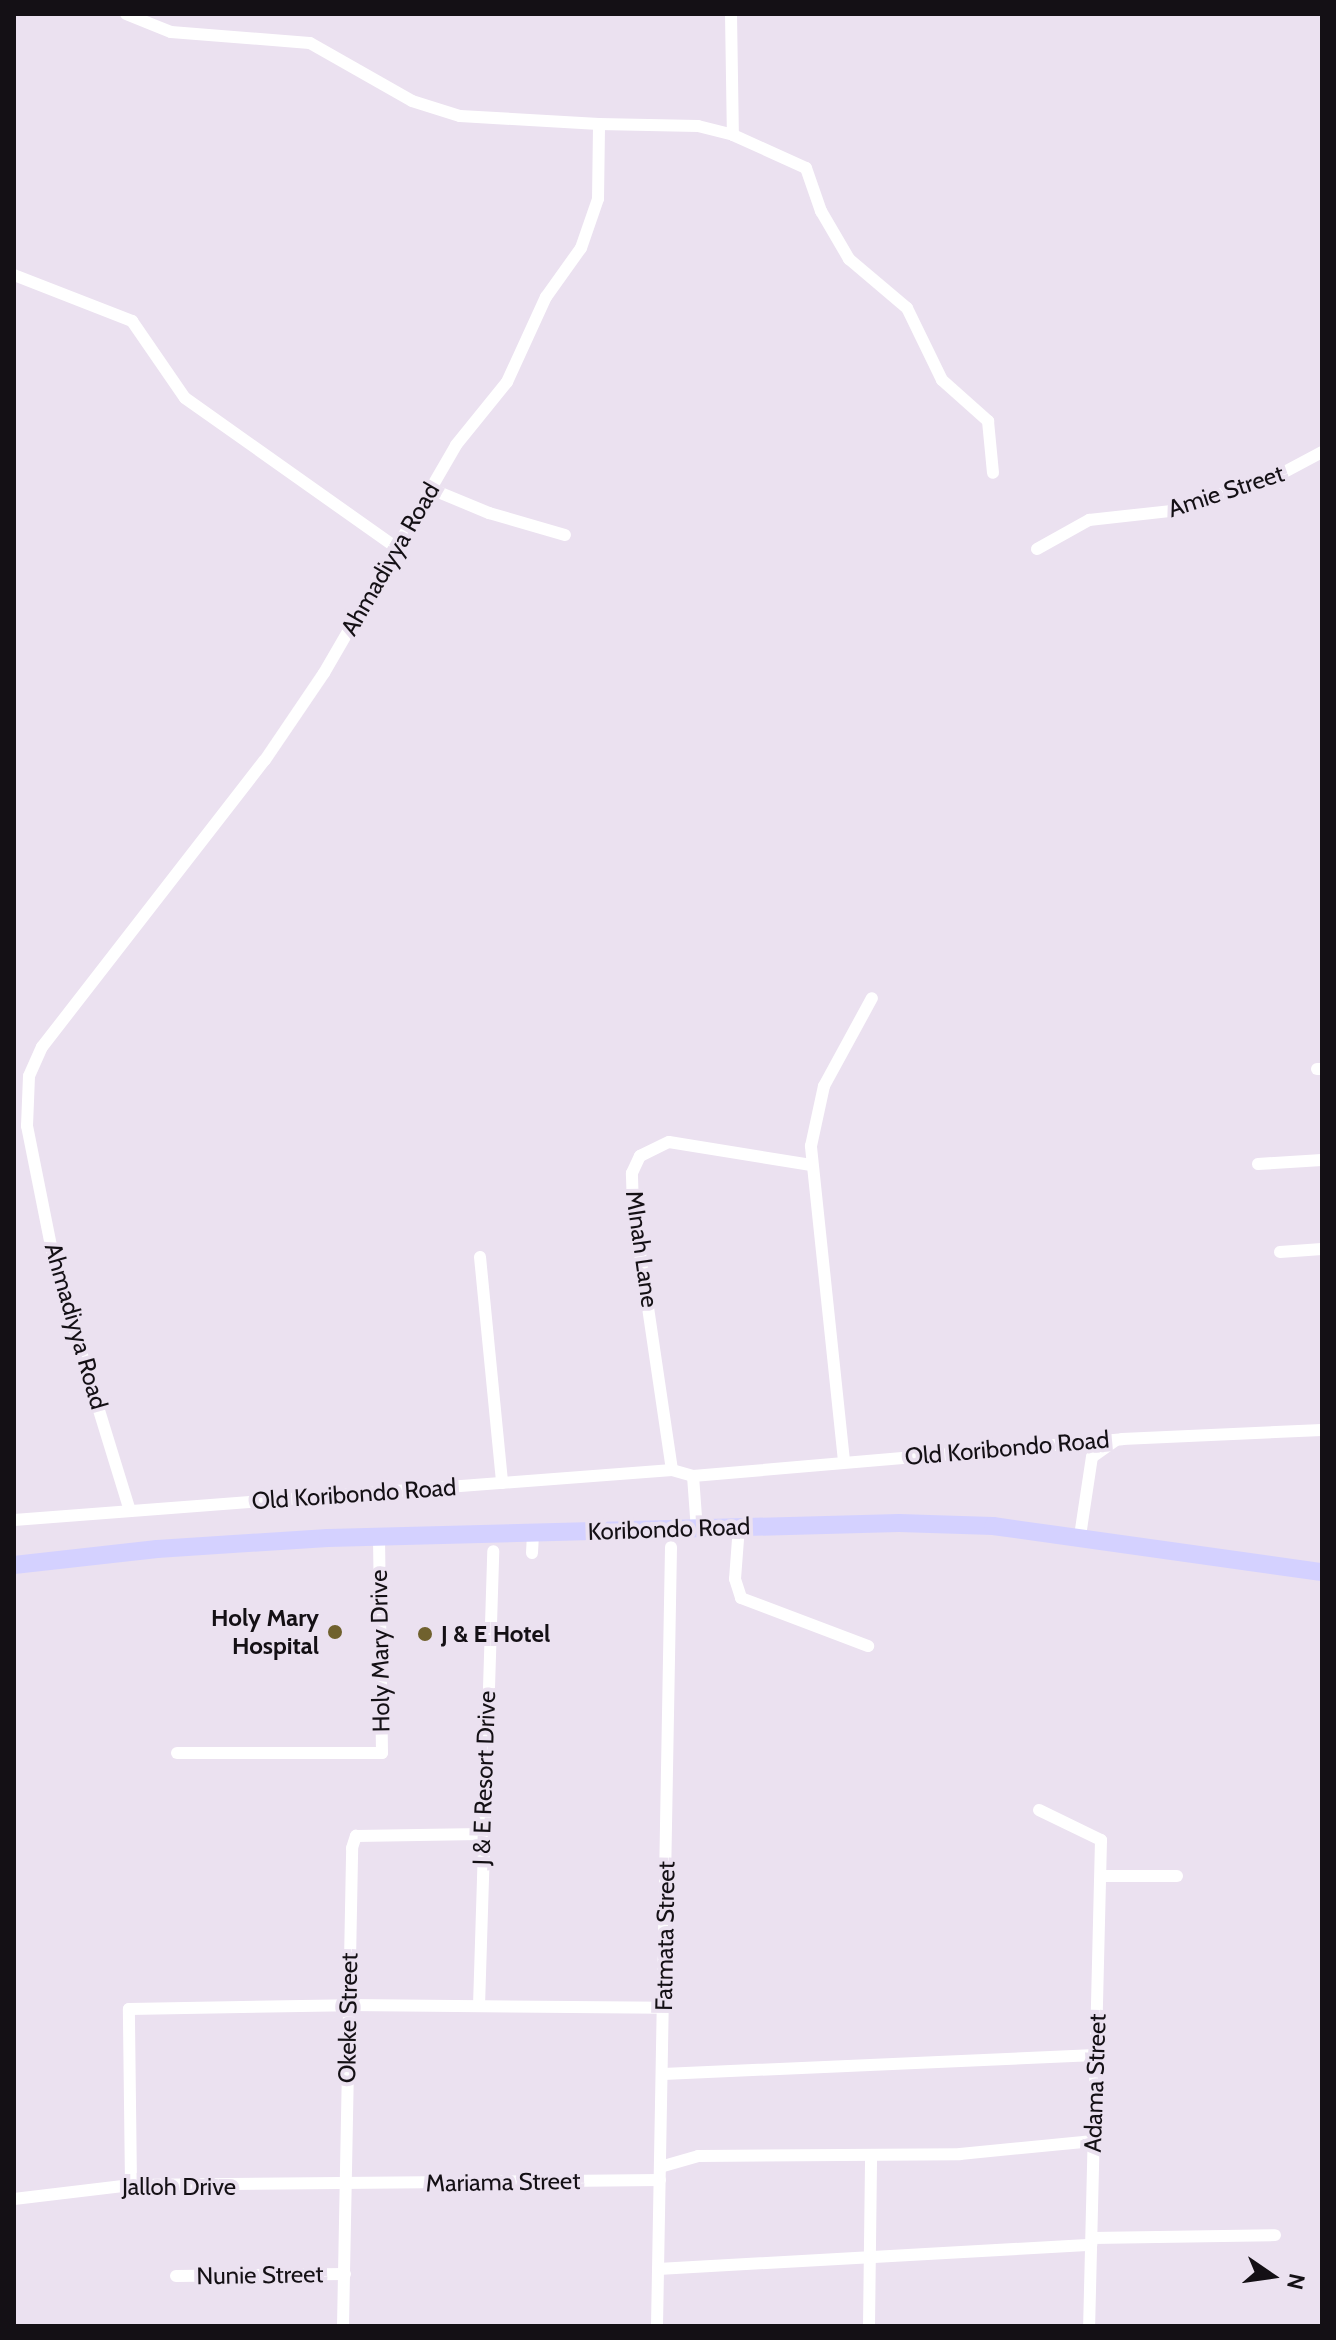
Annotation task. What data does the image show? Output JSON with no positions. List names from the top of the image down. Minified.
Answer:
{"streets":{"highway":["Koribondo Road"],"street":["Amie Street","Ahmadiyya Road","MInah Lane","Old Koribondo Road","Holy Mary Drive","J & E Resort Drive","Fatmata Street","Okeke Street","Adama Street","Mariama Street","Jalloh Drive","Nunie Street"]},"crossings":[["Ahmadiyya Road","Old Koribondo Road"],["MInah Lane","Old Koribondo Road"],["Koribondo Road","Holy Mary Drive"],["J & E Resort Drive","Okeke Street"],["Fatmata Street","Mariama Street"],["Okeke Street","Mariama Street"],["Okeke Street","Jalloh Drive"],["Okeke Street","Nunie Street"],["Adama Street","Mariama Street"],["Mariama Street","Jalloh Drive"]],"places":["Holy Mary Hospital","J & E Hotel"],"north":"right"}
